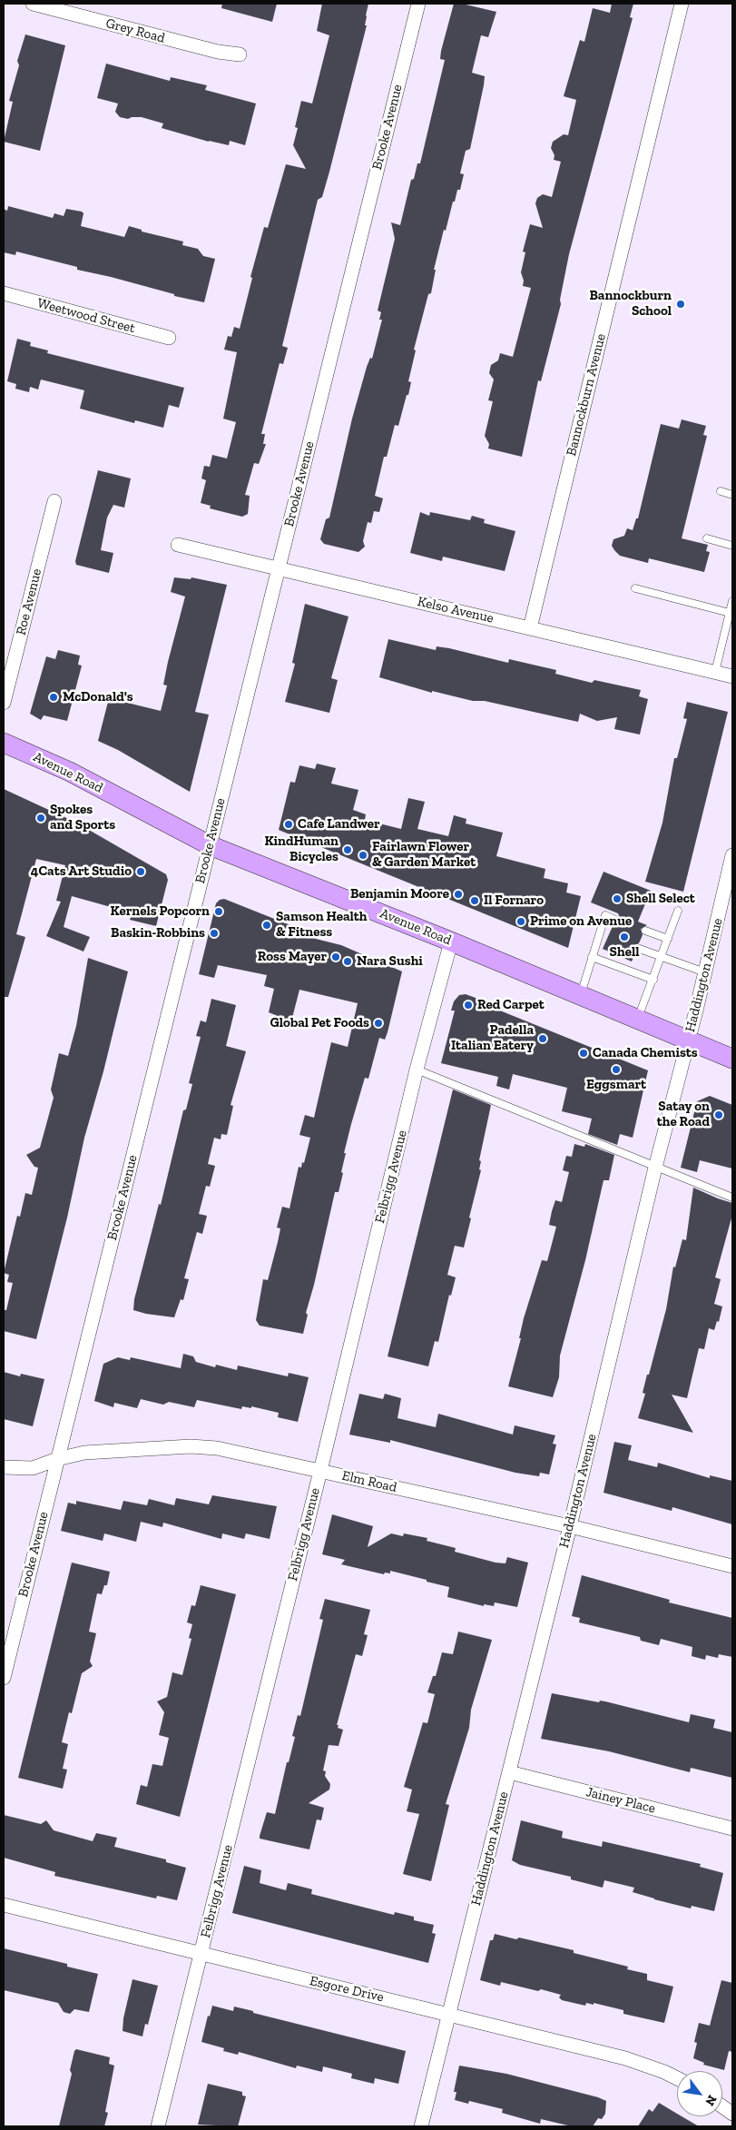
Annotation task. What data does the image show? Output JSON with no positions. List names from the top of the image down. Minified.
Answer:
{"streets":{"main road":["Avenue Road"],"street":["Grey Road","Brooke Avenue","Weetwood Street","Bannockburn Avenue","Roe Avenue","Kelso Avenue","Haddington Avenue","Felbrigg Avenue","Elm Road","Jainey Place","Esgore Drive"]},"crossings":[["Brooke Avenue","Kelso Avenue"],["Brooke Avenue","Avenue Road"],["Brooke Avenue","Elm Road"],["Bannockburn Avenue","Kelso Avenue"],["Avenue Road","Haddington Avenue"],["Avenue Road","Felbrigg Avenue"],["Haddington Avenue","Elm Road"],["Haddington Avenue","Jainey Place"],["Haddington Avenue","Esgore Drive"],["Felbrigg Avenue","Elm Road"],["Felbrigg Avenue","Esgore Drive"]],"places":["Bannockburn School","McDonald's","Spokes and Sports","Cafe Landwer","KindHuman Bicycles","Fairlawn Flower & Garden Market","4Cats Art Studio","Benjamin Moore","Shell Select","Il Fornaro","Kernels Popcorn","Prime on Avenue","Samson Health & Fitness","Baskin-Robbins","Shell","Ross Mayer","Nara Sushi","Red Carpet","Global Pet Foods","Padella Italian Eatery","Canada Chemists","Eggsmart","Satay on the Road"],"north":"bottom right"}
